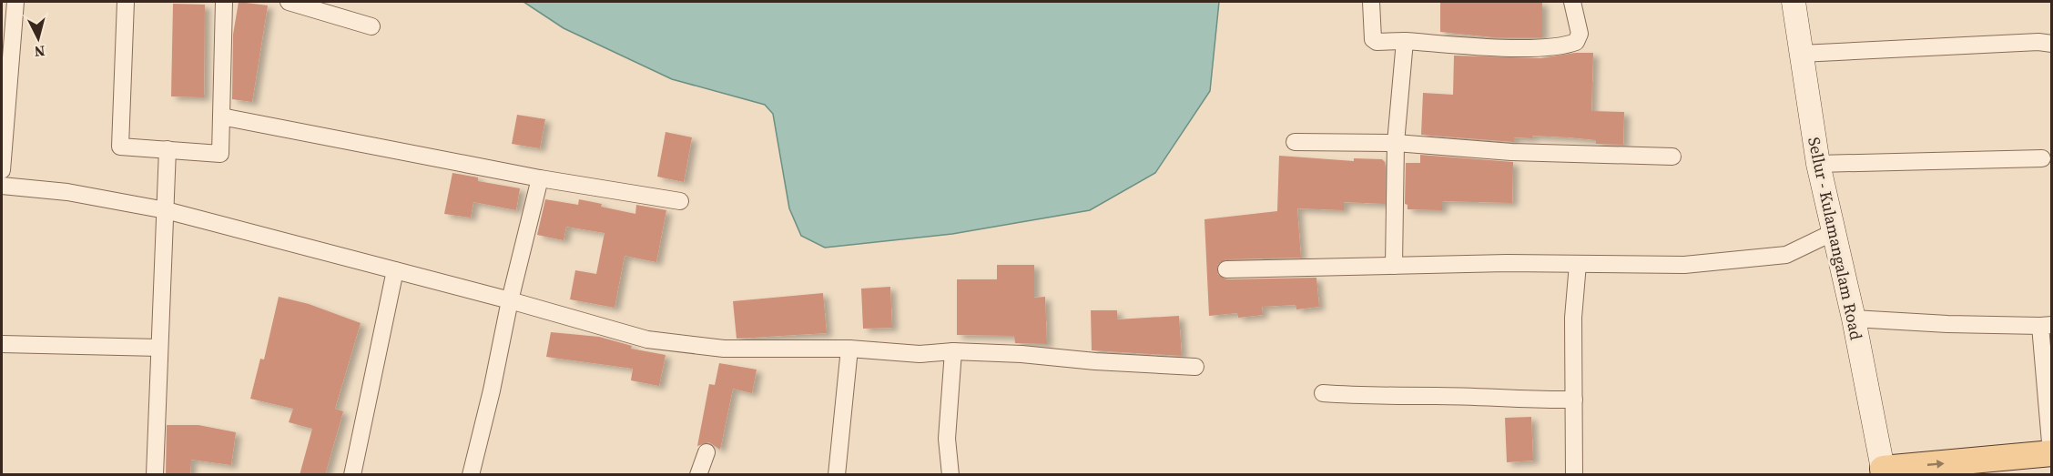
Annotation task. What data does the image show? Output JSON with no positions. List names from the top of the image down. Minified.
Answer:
{"streets":{"main road":["Sellur - Kulamangalam Road"]},"north":"bottom"}
